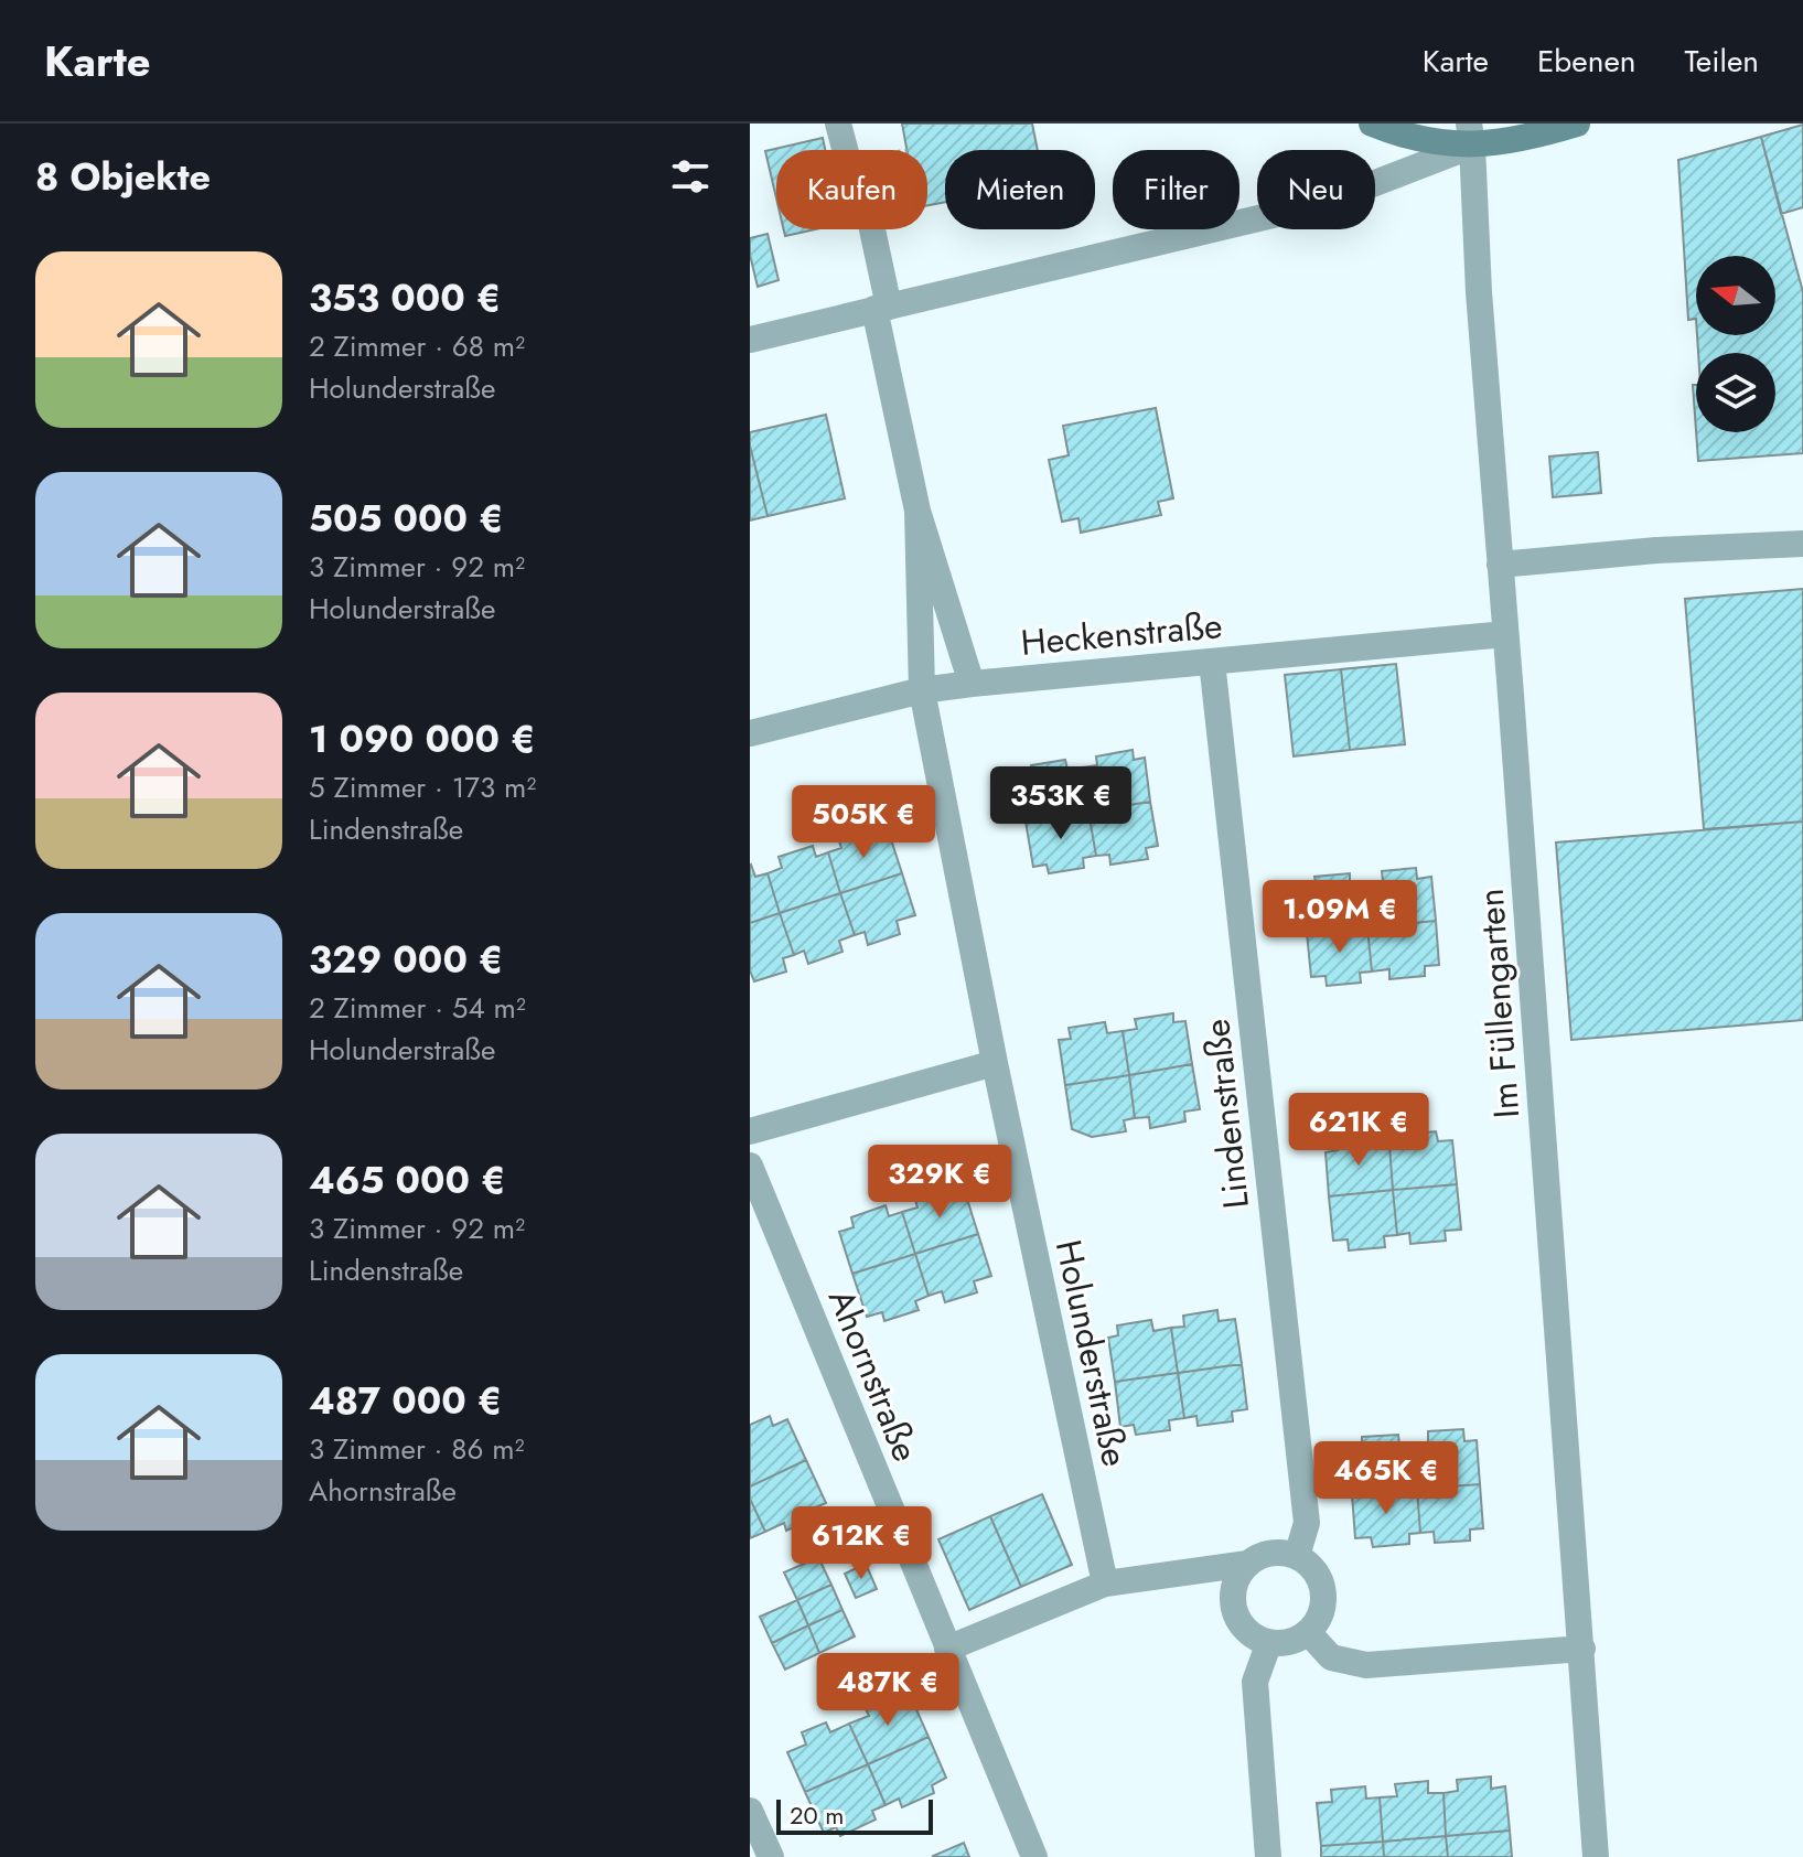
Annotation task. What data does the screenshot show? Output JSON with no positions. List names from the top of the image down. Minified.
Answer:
{"streets":{"street":["Heckenstraße","Im Füllengarten","Lindenstraße","Holunderstraße","Ahornstraße"]},"crossings":[["Heckenstraße","Im Füllengarten"],["Heckenstraße","Lindenstraße"],["Heckenstraße","Holunderstraße"]],"scale_bar":"20 m","north":"left","page":{"header":"Karte","nav":["Karte","Ebenen","Teilen"],"heading":"8 Objekte","chip":["Kaufen","Mieten","Filter","Neu"],"list":[{"name":"353 000 €","note":"2 Zimmer · 68 m² · Holunderstraße"},{"name":"505 000 €","note":"3 Zimmer · 92 m² · Holunderstraße"},{"name":"1 090 000 €","note":"5 Zimmer · 173 m² · Lindenstraße"},{"name":"329 000 €","note":"2 Zimmer · 54 m² · Holunderstraße"},{"name":"465 000 €","note":"3 Zimmer · 92 m² · Lindenstraße"},{"name":"487 000 €","note":"3 Zimmer · 86 m² · Ahornstraße"}],"price":["353K €","505K €","1.09M €","621K €","329K €","465K €","612K €","487K €"],"scale":"20 m"}}
